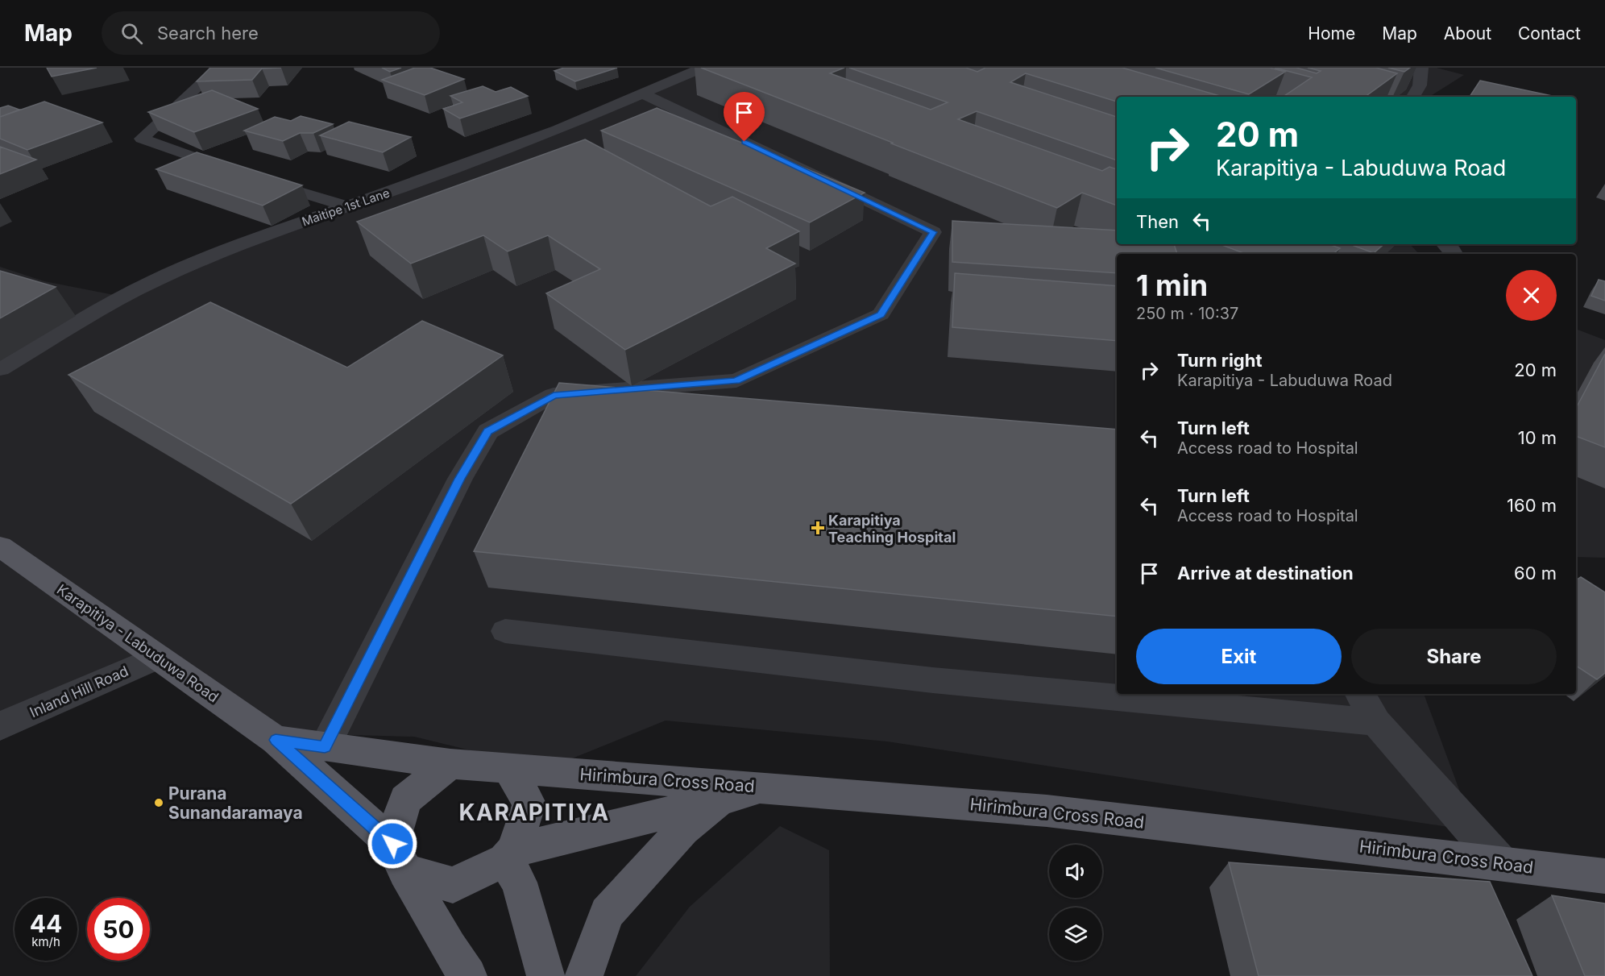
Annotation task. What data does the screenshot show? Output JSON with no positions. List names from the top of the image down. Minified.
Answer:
{"streets":{"main road":["Karapitiya - Labuduwa Road","Hirimbura Cross Road"],"street":["Maitipe 1st Lane","Inland Hill Road"]},"crossings":[["Karapitiya - Labuduwa Road","Inland Hill Road"],["Karapitiya - Labuduwa Road","Hirimbura Cross Road"]],"districts":["KARAPITIYA"],"places":{"health":["Karapitiya Teaching Hospital"],"other":["Purana Sunandaramaya"]},"page":{"header":"Map","search":"Search here","nav":["Home","Map","About","Contact"],"turn":["20 m","Karapitiya - Labuduwa Road"],"then":"Then","heading":["1 min","250 m · 10:37"],"list":[{"name":"Turn right","note":"Karapitiya - Labuduwa Road","value":"20 m"},{"name":"Turn left","note":"Access road to Hospital","value":"10 m"},{"name":"Turn left","note":"Access road to Hospital","value":"160 m"},{"name":"Arrive at destination","value":"60 m"}],"buttons":["Exit","Share"],"speed":"44 km/h","limit":"50"}}
